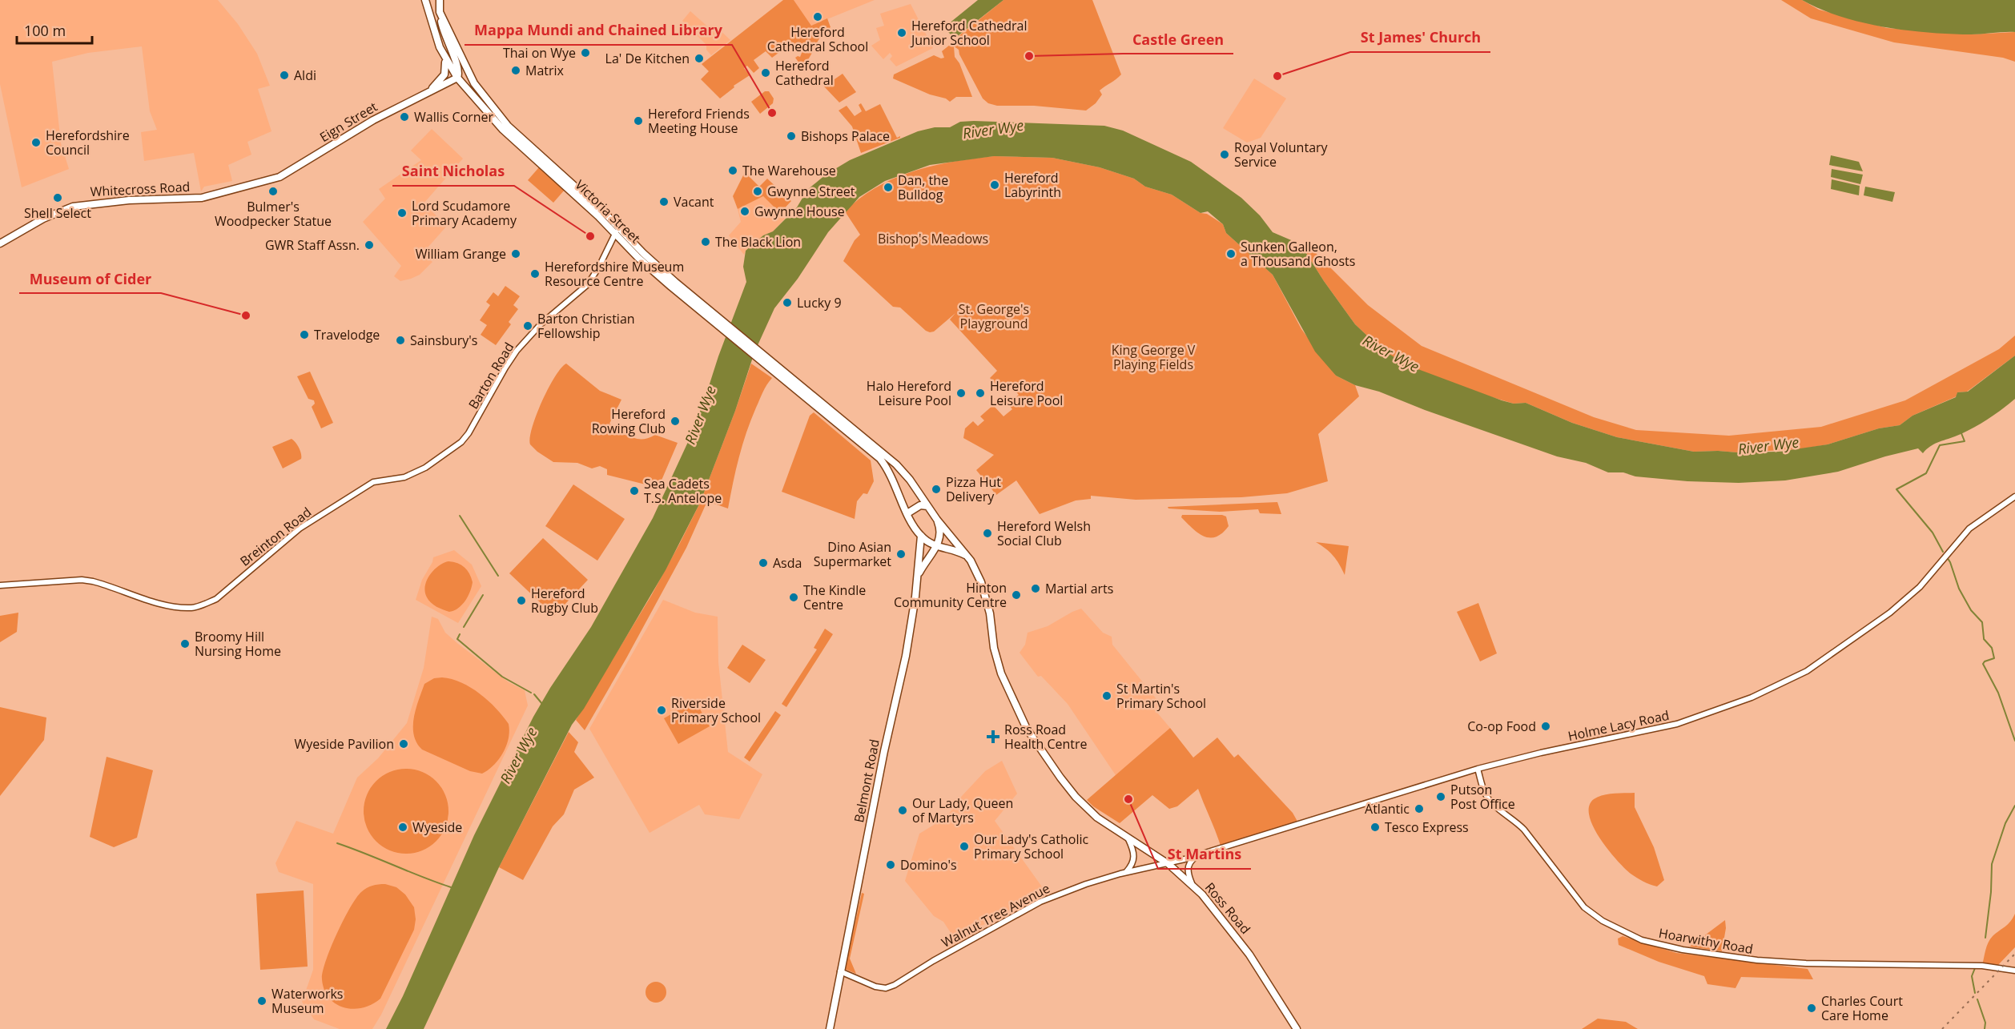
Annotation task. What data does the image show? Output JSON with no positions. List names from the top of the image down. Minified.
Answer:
{"streets":{"highway":["Eign Street","Whitecross Road","Victoria Street","Belmont Road","Ross Road"],"street":["Barton Road","Breinton Road","Holme Lacy Road","Walnut Tree Avenue","Hoarwithy Road"]},"crossings":[["Eign Street","Whitecross Road"],["Eign Street","Victoria Street"],["Victoria Street","Barton Road"],["Victoria Street","Belmont Road"],["Victoria Street","Ross Road"],["Barton Road","Breinton Road"],["Holme Lacy Road","Ross Road"],["Holme Lacy Road","Walnut Tree Avenue"],["Holme Lacy Road","Hoarwithy Road"],["Belmont Road","Walnut Tree Avenue"],["Ross Road","Walnut Tree Avenue"]],"water":["River Wye"],"parks":["Bishop's Meadows","St. George's Playground","King George V Playing Fields"],"places":{"other":["Hereford Cathedral School","Hereford Cathedral Junior School","Thai on Wye","Castle Green","La' De Kitchen","Matrix","Hereford Cathedral","Aldi","St James' Church","Mappa Mundi and Chained Library","Wallis Corner","Hereford Friends Meeting House","Bishops Palace","Herefordshire Council","Royal Voluntary Service","The Warehouse","Hereford Labyrinth","Dan, the Bulldog","Bulmer's Woodpecker Statue","Gwynne Street","Shell Select","Vacant","Gwynne House","Lord Scudamore Primary Academy","Saint Nicholas","The Black Lion","GWR Staff Assn.","William Grange","Sunken Galleon, a Thousand Ghosts","Herefordshire Museum Resource Centre","Lucky 9","Museum of Cider","Barton Christian Fellowship","Travelodge","Sainsbury's","Halo Hereford Leisure Pool","Hereford Leisure Pool","Hereford Rowing Club","Pizza Hut Delivery","Sea Cadets T.S. Antelope","Hereford Welsh Social Club","Dino Asian Supermarket","Asda","Martial arts","Hinton Community Centre","The Kindle Centre","Hereford Rugby Club","Broomy Hill Nursing Home","St Martin's Primary School","Riverside Primary School","Co-op Food","Wyeside Pavilion","Putson Post Office","St Martins","Atlantic","Our Lady, Queen of Martyrs","Wyeside","Tesco Express","Our Lady's Catholic Primary School","Domino's","Waterworks Museum","Charles Court Care Home"],"health":["Ross Road Health Centre"]},"scale_bar":"100 m"}
